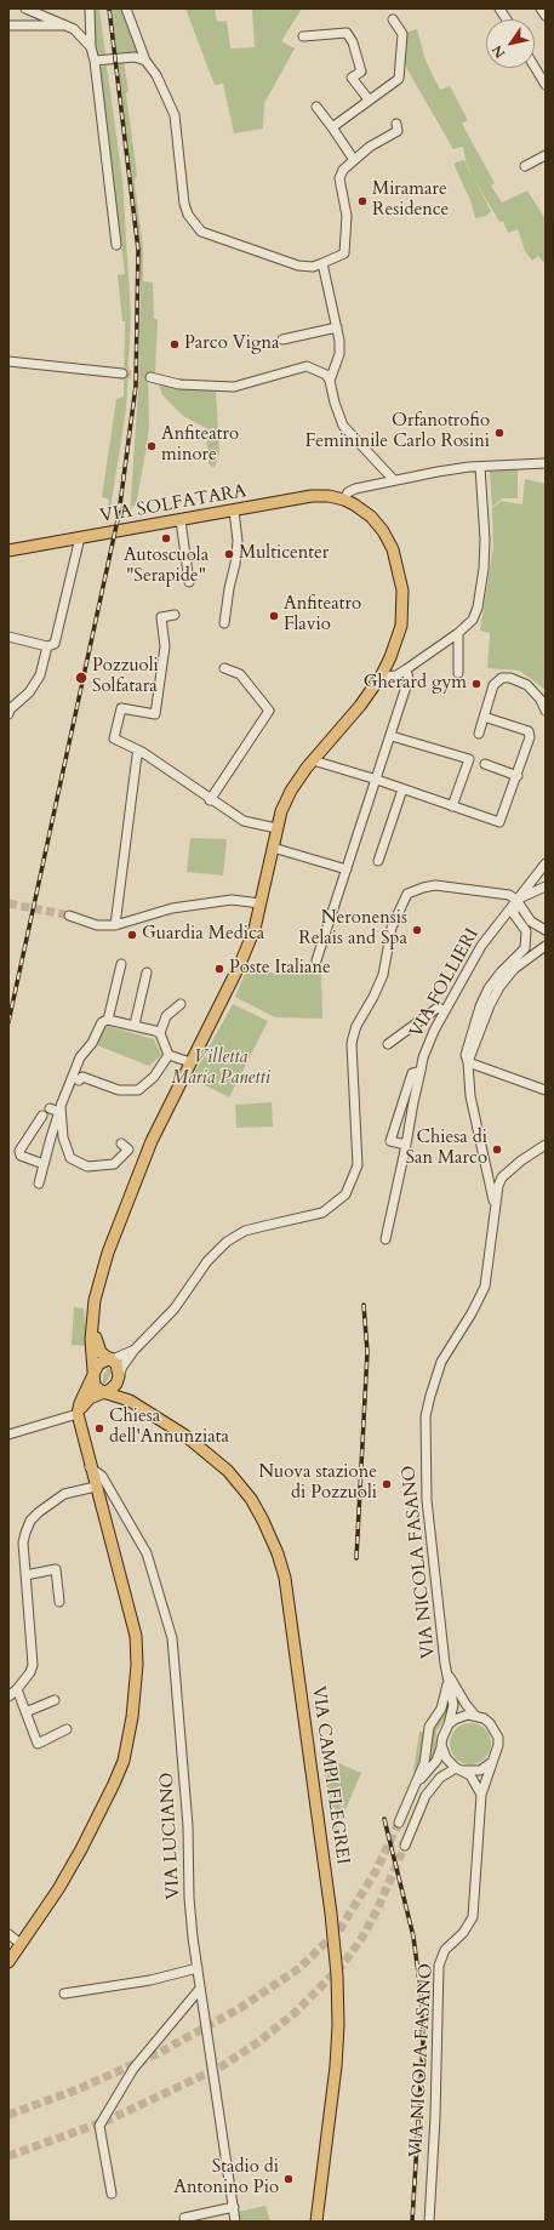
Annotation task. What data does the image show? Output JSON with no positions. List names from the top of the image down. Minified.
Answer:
{"streets":{"main road":["VIA SOLFATARA","VIA CAMPI FLEGREI"],"street":["VIA FOLLIERI","VIA NICOLA FASANO","VIA LUCIANO"]},"parks":["Villetta Maria Panetti"],"places":["Miramare Residence","Parco Vigna","Orfanotrofio Femininile Carlo Rosini","Anfiteatro minore","Autoscuola \"Serapide\"","Multicenter","Anfiteatro Flavio","Pozzuoli Solfatara","Gherard gym","Neronensis Relais and Spa","Guardia Medica","Poste Italiane","Chiesa di San Marco","Chiesa dell'Annunziata","Nuova stazione di Pozzuoli","Stadio di Antonino Pio"],"north":"bottom left"}
